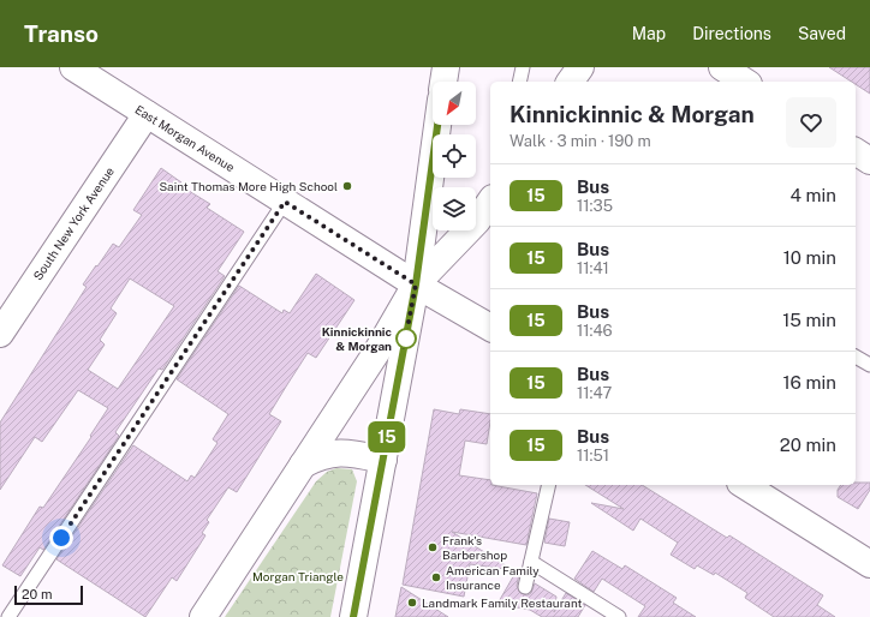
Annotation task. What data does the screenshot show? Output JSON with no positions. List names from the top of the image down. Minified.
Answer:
{"streets":{"street":["East Morgan Avenue","South New York Avenue"]},"crossings":[["East Morgan Avenue","South New York Avenue"]],"parks":["Morgan Triangle"],"places":["Saint Thomas More High School","Kinnickinnic & Morgan","Frank's Barbershop","American Family Insurance","Landmark Family Restaurant"],"lines":["bus line 15"],"scale_bar":"20 m","north":"bottom left","page":{"header":"Transo","nav":["Map","Directions","Saved"],"on_map":"15","heading":["Kinnickinnic & Morgan","Walk · 3 min · 190 m"],"list":[{"mark":"15","name":"Bus","note":"11:35","value":"4 min"},{"mark":"15","name":"Bus","note":"11:41","value":"10 min"},{"mark":"15","name":"Bus","note":"11:46","value":"15 min"},{"mark":"15","name":"Bus","note":"11:47","value":"16 min"},{"mark":"15","name":"Bus","note":"11:51","value":"20 min"}],"scale":"20 m"}}
